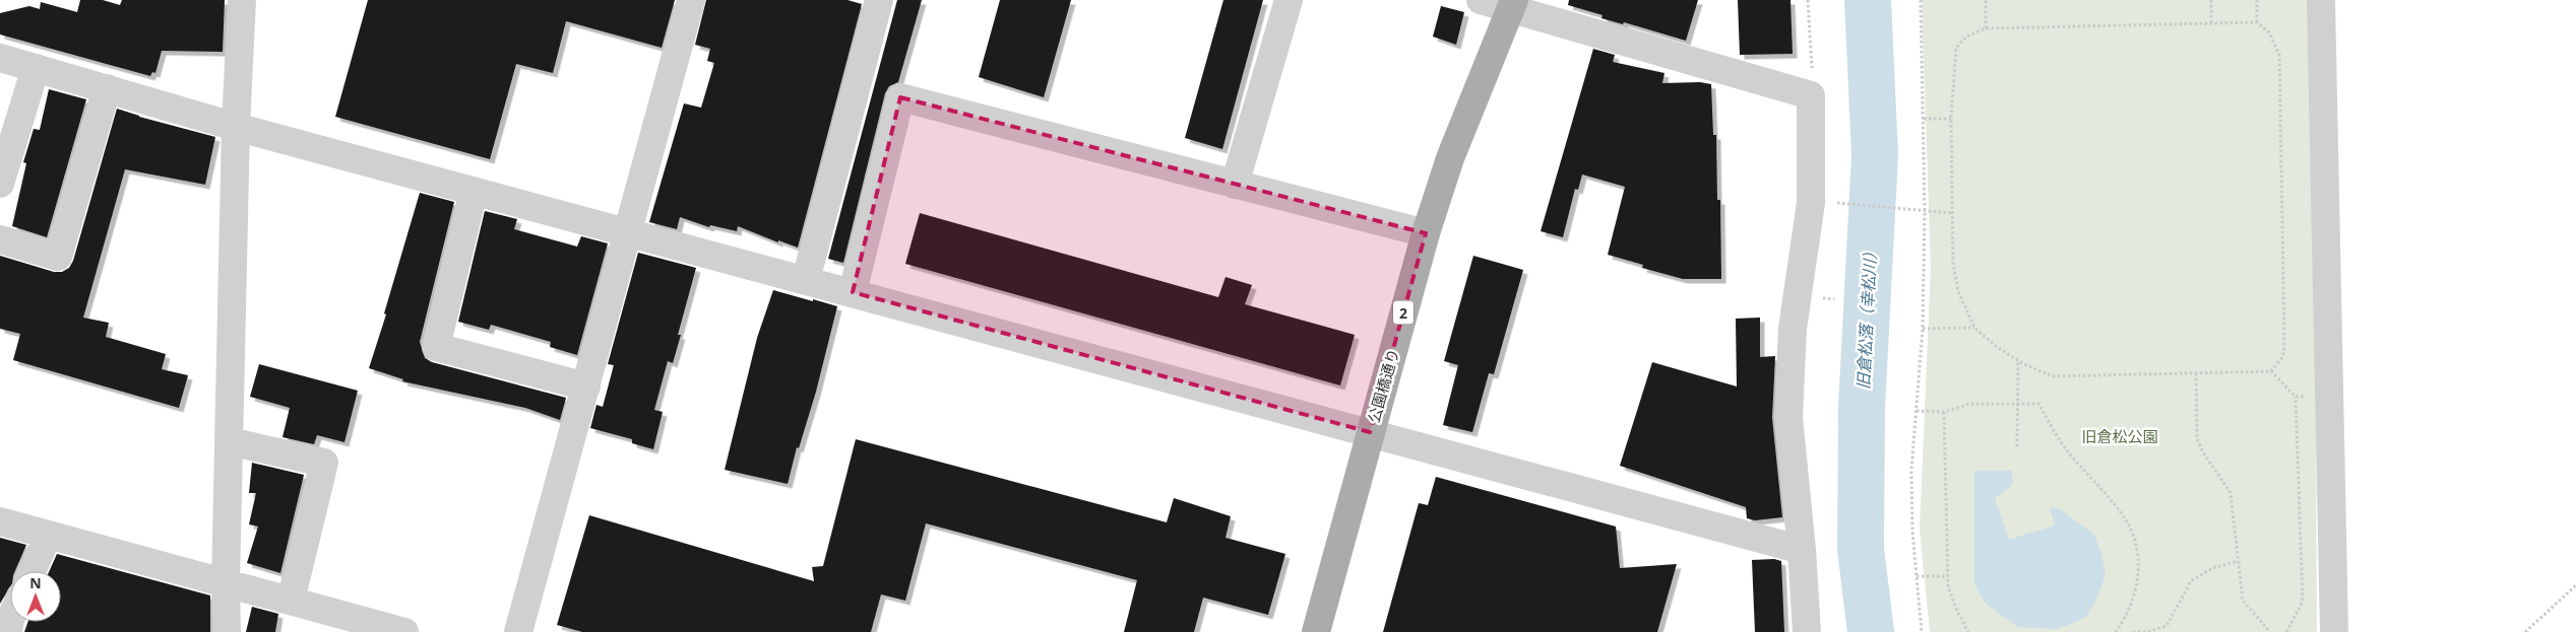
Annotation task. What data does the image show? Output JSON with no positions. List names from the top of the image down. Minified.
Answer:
{"streets":{"main road":["2","公園橋通り"]},"water":["旧倉松落（幸松川）"],"parks":["旧倉松公園"],"north":"top"}
